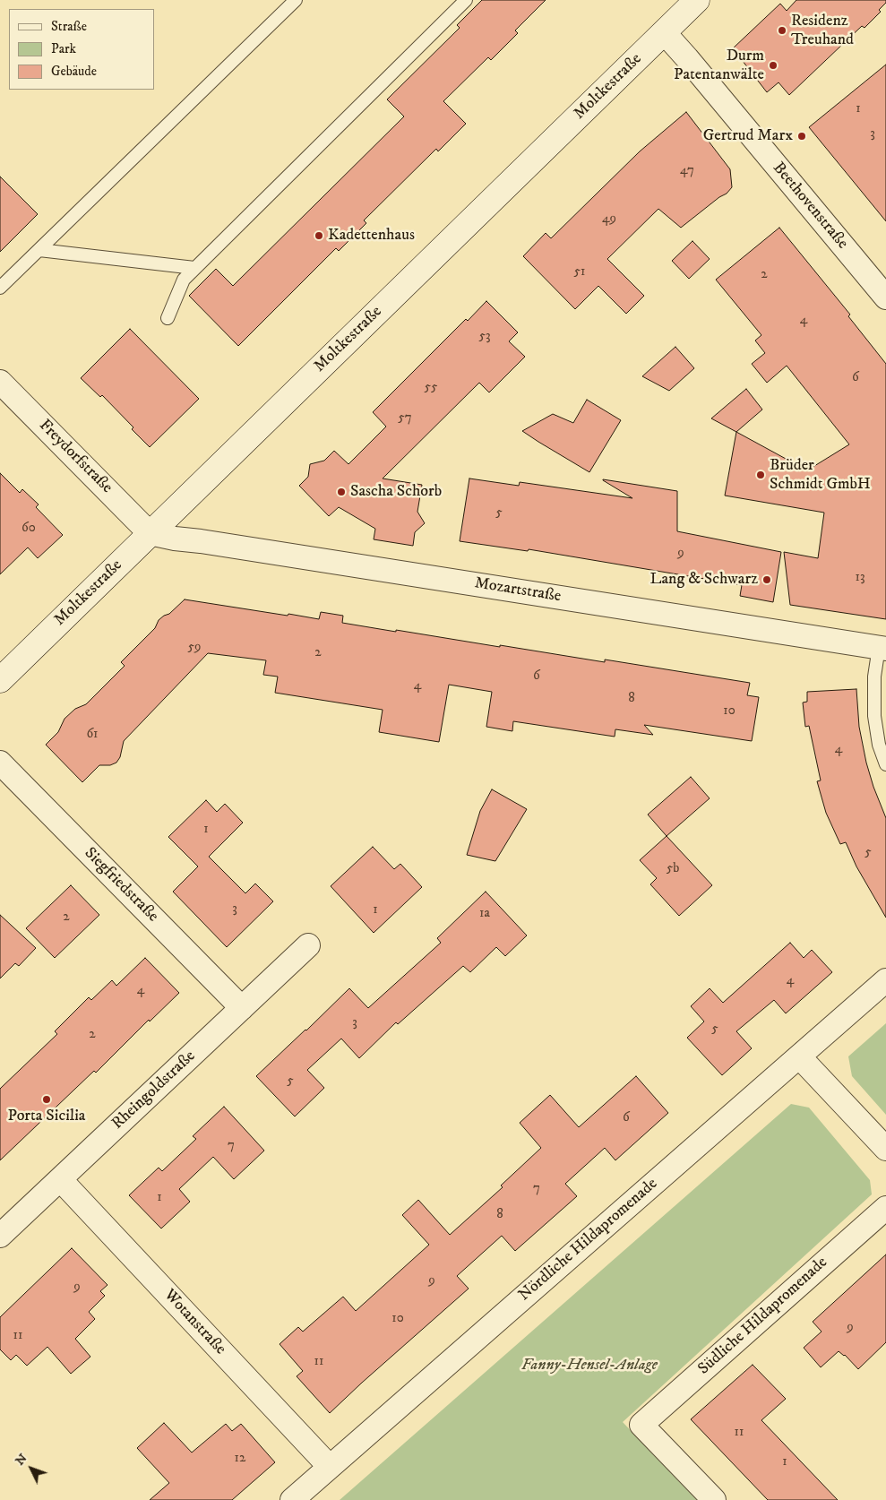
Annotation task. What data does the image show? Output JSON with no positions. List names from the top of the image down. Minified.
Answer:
{"streets":{"main road":["Moltkestraße"],"street":["Beethovenstraße","Freydorfstraße","Mozartstraße","Siegfriedstraße","Rheingoldstraße","Nördliche Hildapromenade","Südliche Hildapromenade","Wotanstraße"]},"crossings":[["Moltkestraße","Beethovenstraße"],["Moltkestraße","Freydorfstraße"],["Moltkestraße","Mozartstraße"],["Freydorfstraße","Mozartstraße"],["Siegfriedstraße","Rheingoldstraße"],["Rheingoldstraße","Wotanstraße"],["Nördliche Hildapromenade","Wotanstraße"]],"parks":["Fanny-Hensel-Anlage"],"places":["Residenz Treuhand","Durm Patentanwälte","Gertrud Marx","Kadettenhaus","Brüder Schmidt GmbH","Sascha Schorb","Lang & Schwarz","Porta Sicilia"],"house_numbers":["1","3","47","49","51","2","4","53","6","55","57","5","60","9","13","59","2","6","4","8","10","61","4","1","5","5b","3","1","1a","2","4","4","3","5","2","5","6","7","7","1","8","9","9","10","9","11","11","11","12","1"],"legend":["Straße","Park","Gebäude"],"north":"top left"}
